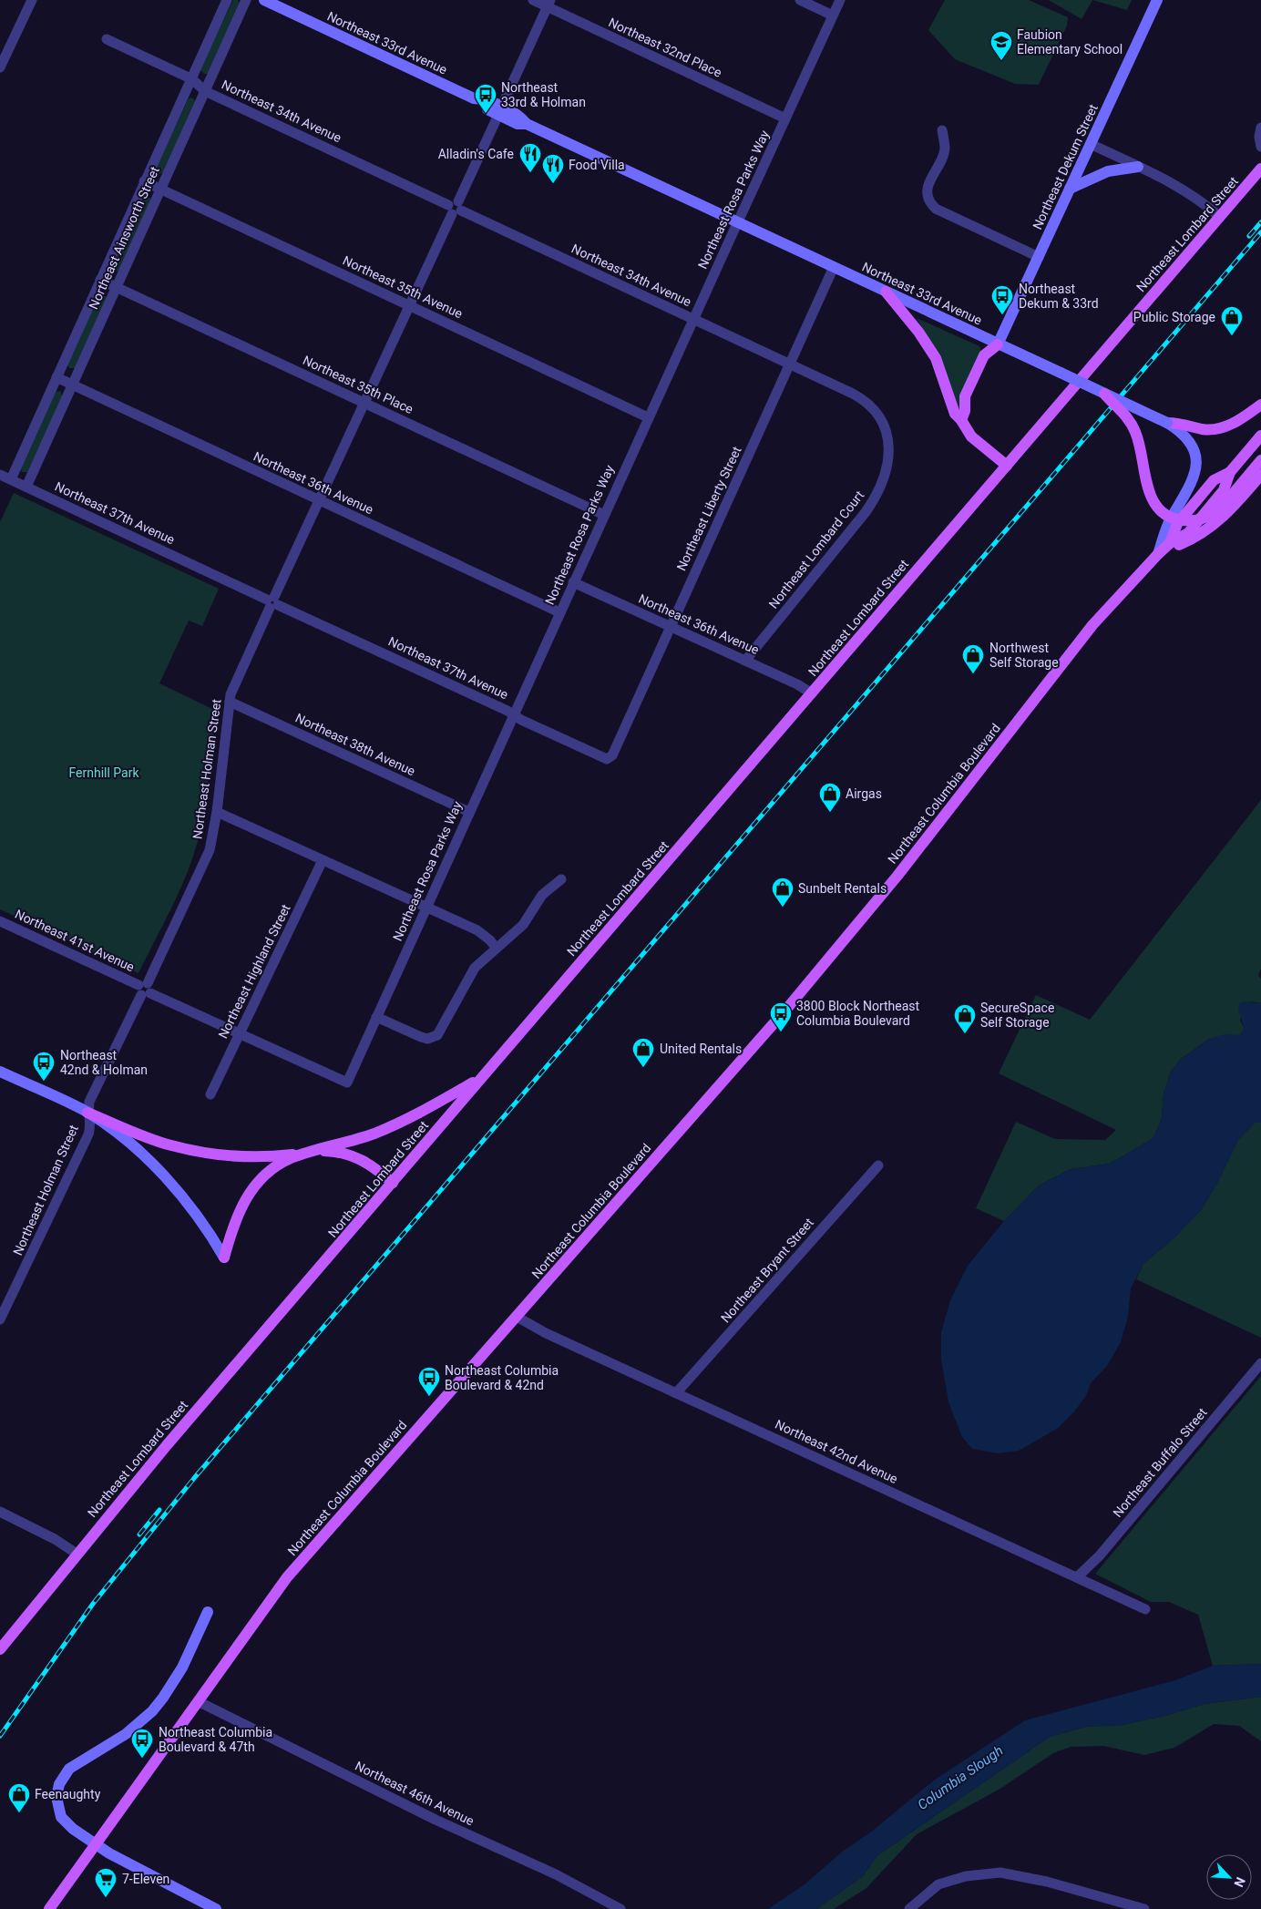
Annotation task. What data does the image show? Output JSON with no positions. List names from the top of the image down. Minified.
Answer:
{"streets":{"main road":["Northeast Lombard Street","Northeast Columbia Boulevard"],"street":["Northeast 33rd Avenue","Northeast 32nd Place","Northeast 34th Avenue","Northeast Dekum Street","Northeast Rosa Parks Way","Northeast Ainsworth Street","Northeast 35th Avenue","Northeast 35th Place","Northeast 36th Avenue","Northeast Liberty Street","Northeast 37th Avenue","Northeast Lombard Court","Northeast 38th Avenue","Northeast Holman Street","Northeast 41st Avenue","Northeast Highland Street","Northeast Bryant Street","Northeast 42nd Avenue","Northeast Buffalo Street","Northeast 46th Avenue"]},"crossings":[["Northeast 33rd Avenue","Northeast Dekum Street"],["Northeast 33rd Avenue","Northeast Rosa Parks Way"],["Northeast 33rd Avenue","Northeast Liberty Street"],["Northeast 33rd Avenue","Northeast Holman Street"],["Northeast 33rd Avenue","Northeast Columbia Boulevard"],["Northeast 32nd Place","Northeast Rosa Parks Way"],["Northeast 32nd Place","Northeast Holman Street"],["Northeast 34th Avenue","Northeast Rosa Parks Way"],["Northeast 34th Avenue","Northeast Ainsworth Street"],["Northeast 34th Avenue","Northeast Liberty Street"],["Northeast 34th Avenue","Northeast Lombard Court"],["Northeast 34th Avenue","Northeast Holman Street"],["Northeast Rosa Parks Way","Northeast 35th Avenue"],["Northeast Rosa Parks Way","Northeast 35th Place"],["Northeast Rosa Parks Way","Northeast 36th Avenue"],["Northeast Rosa Parks Way","Northeast 37th Avenue"],["Northeast Rosa Parks Way","Northeast 38th Avenue"],["Northeast Rosa Parks Way","Northeast 41st Avenue"],["Northeast Lombard Street","Northeast 36th Avenue"],["Northeast Ainsworth Street","Northeast 35th Avenue"],["Northeast Ainsworth Street","Northeast 35th Place"],["Northeast Ainsworth Street","Northeast 36th Avenue"],["Northeast Ainsworth Street","Northeast 37th Avenue"],["Northeast 35th Avenue","Northeast Holman Street"],["Northeast 35th Place","Northeast Holman Street"],["Northeast 36th Avenue","Northeast Liberty Street"],["Northeast 36th Avenue","Northeast Lombard Court"],["Northeast 36th Avenue","Northeast Holman Street"],["Northeast Liberty Street","Northeast 37th Avenue"],["Northeast Liberty Street","Northeast Lombard Court"],["Northeast 37th Avenue","Northeast Holman Street"],["Northeast 38th Avenue","Northeast Holman Street"],["Northeast Holman Street","Northeast 41st Avenue"],["Northeast Columbia Boulevard","Northeast 42nd Avenue"],["Northeast Columbia Boulevard","Northeast 46th Avenue"],["Northeast 41st Avenue","Northeast Highland Street"],["Northeast Bryant Street","Northeast 42nd Avenue"],["Northeast 42nd Avenue","Northeast Buffalo Street"]],"water":["Columbia Slough"],"parks":["Fernhill Park"],"places":{"school or university":["Faubion Elementary School"],"bus stop":["Northeast 33rd & Holman","Northeast Dekum & 33rd","3800 Block Northeast Columbia Boulevard","Northeast 42nd & Holman","Northeast Columbia Boulevard & 42nd","Northeast Columbia Boulevard & 47th"],"restaurant":["Alladin's Cafe","Food Villa"],"shop":["Public Storage","Northwest Self Storage","Airgas","Sunbelt Rentals","SecureSpace Self Storage","United Rentals","Feenaughty"],"supermarket":["7-Eleven"]},"north":"bottom right"}
